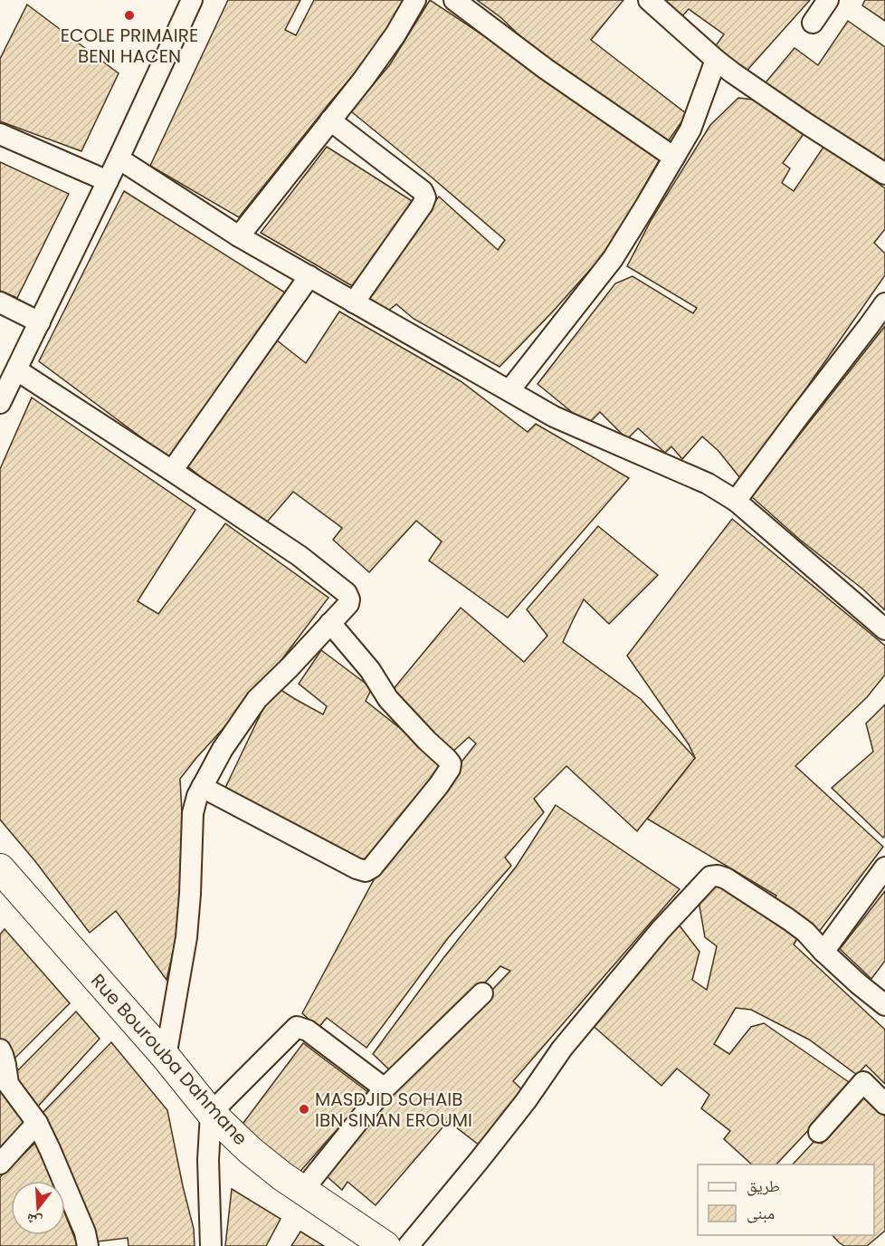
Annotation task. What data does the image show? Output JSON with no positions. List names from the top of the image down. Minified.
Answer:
{"streets":{"street":["Rue Bourouba Dahmane"]},"places":["ECOLE PRIMAIRE BENI HACEN","MASDJID SOHAIB IBN SINAN EROUMI"],"legend":["طريق","مبنى"],"north":"bottom"}
